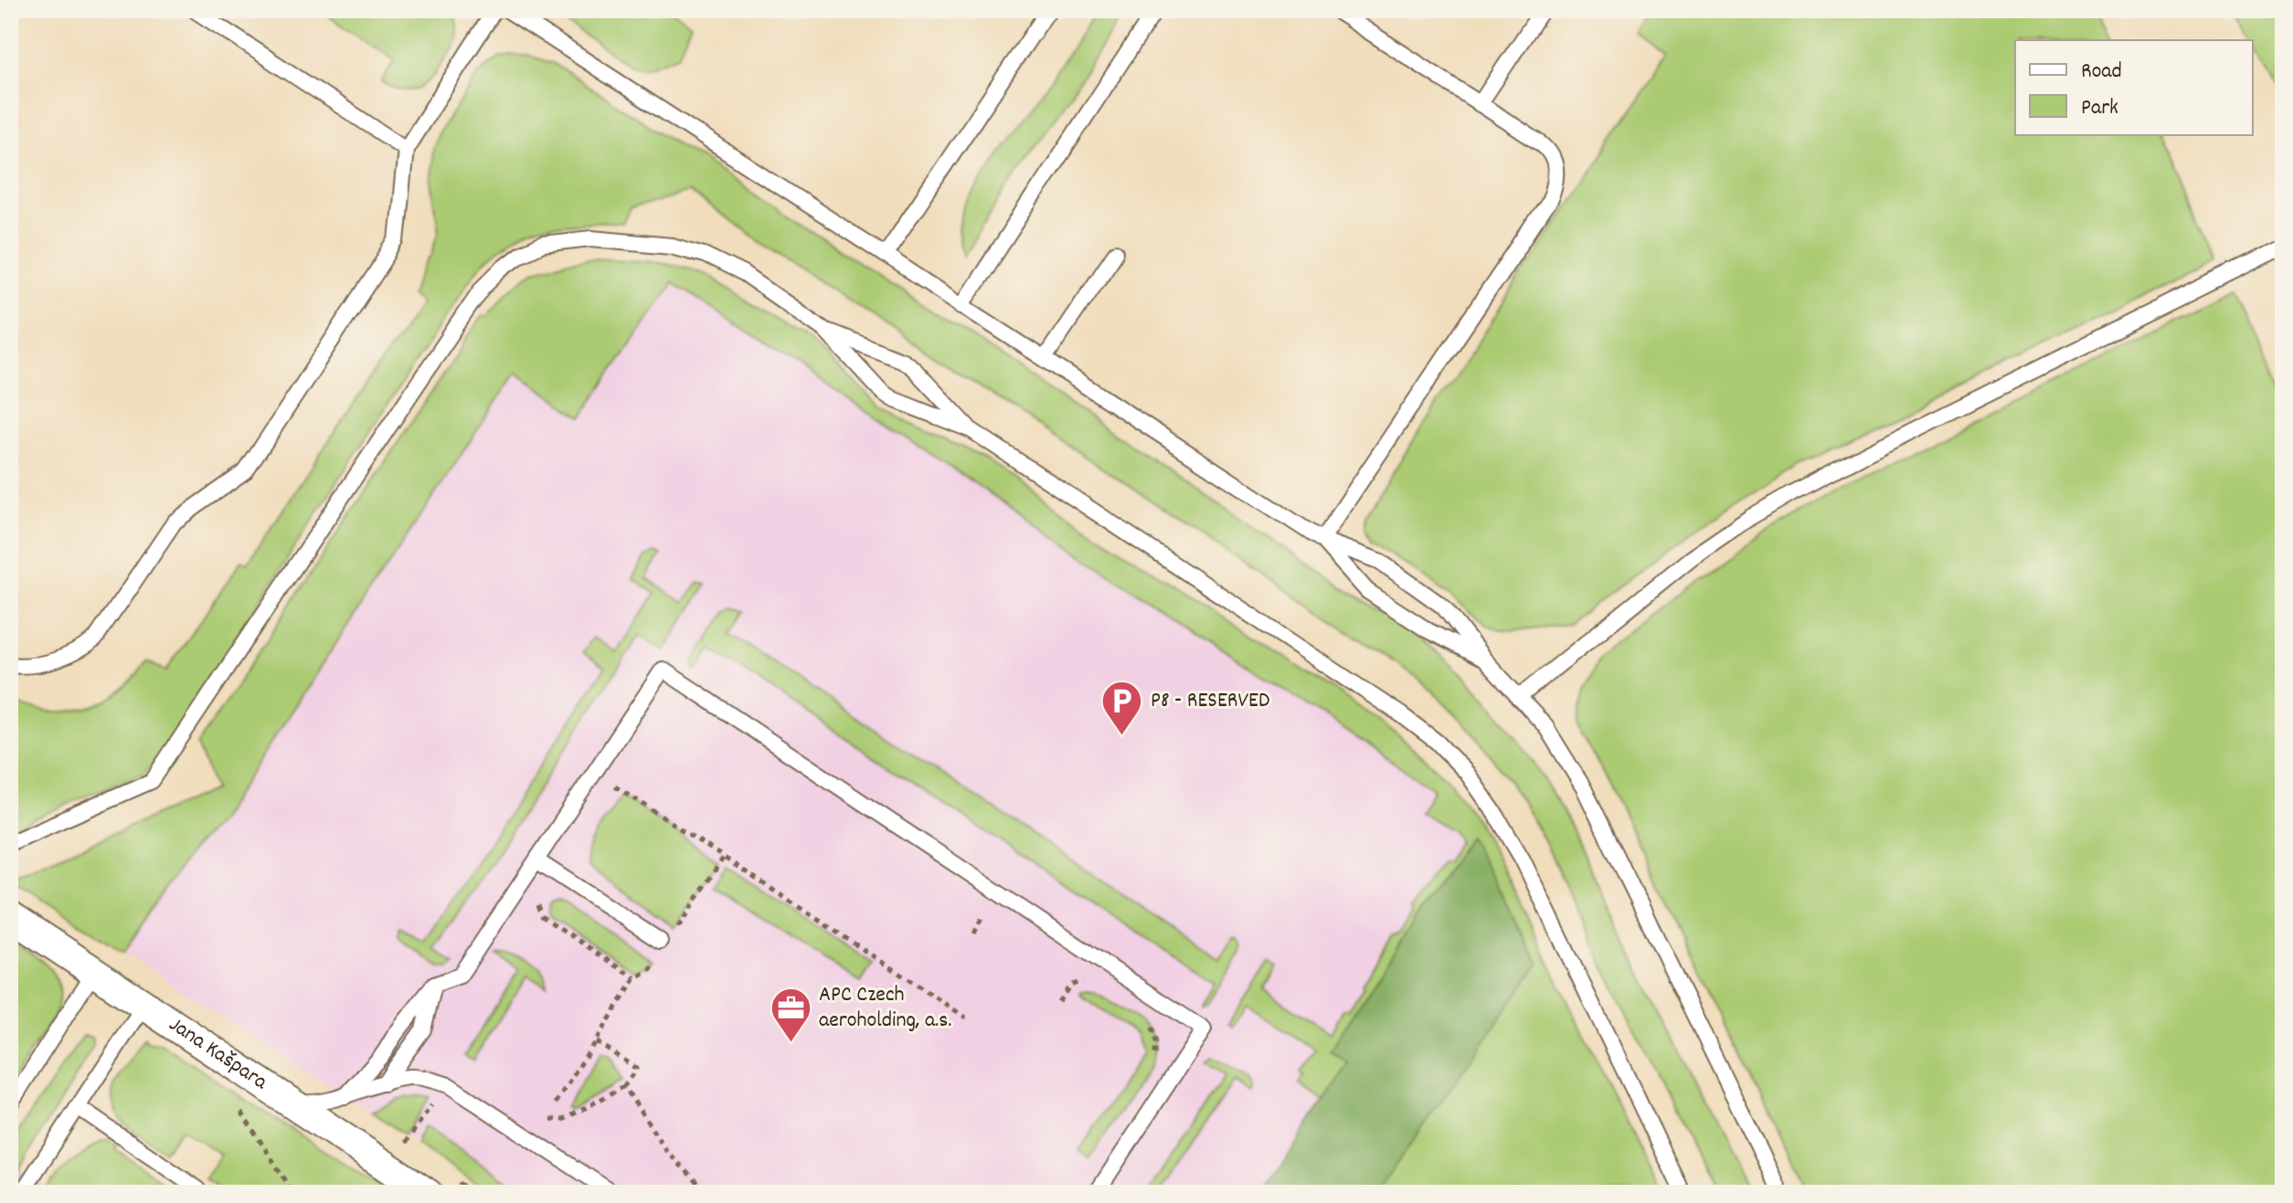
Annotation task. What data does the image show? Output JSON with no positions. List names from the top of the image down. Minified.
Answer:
{"streets":{"street":["Jana Kašpara"]},"places":{"parking":["P8 - RESERVED"],"office":["APC Czech aeroholding, a.s."]},"legend":["Road","Park"]}
